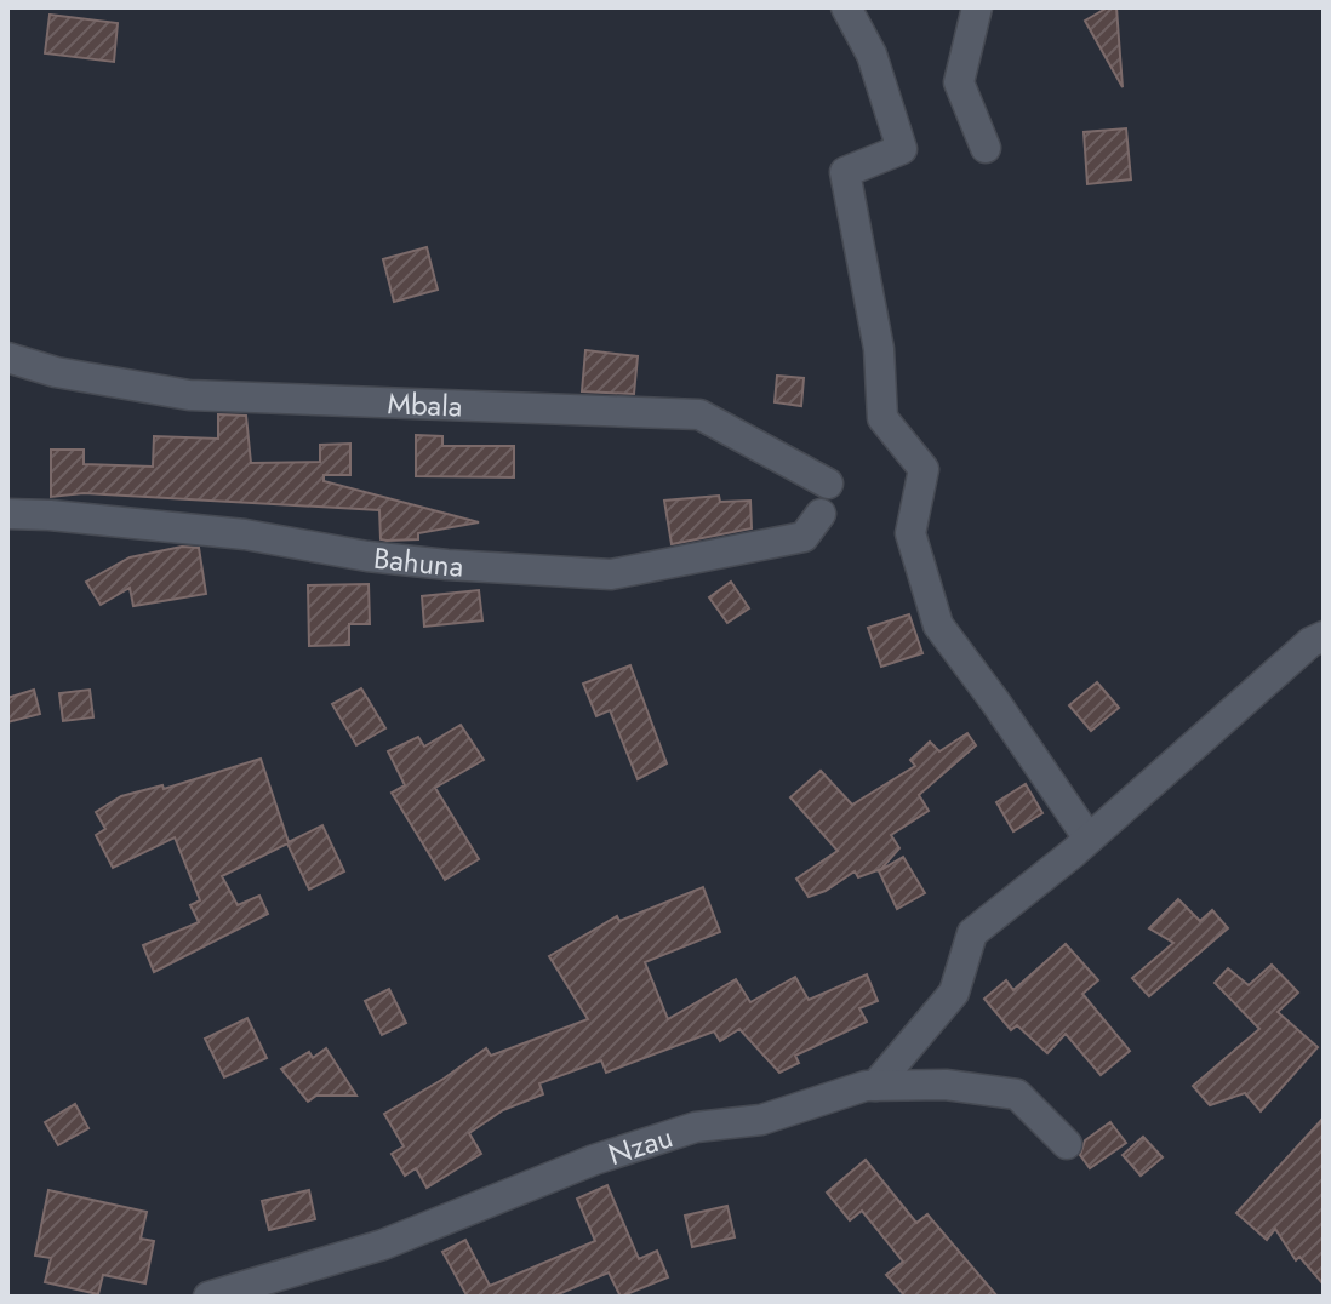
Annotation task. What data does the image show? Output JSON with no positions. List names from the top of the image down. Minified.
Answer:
{"streets":{"street":["Mbala","Bahuna","Nzau"]}}
